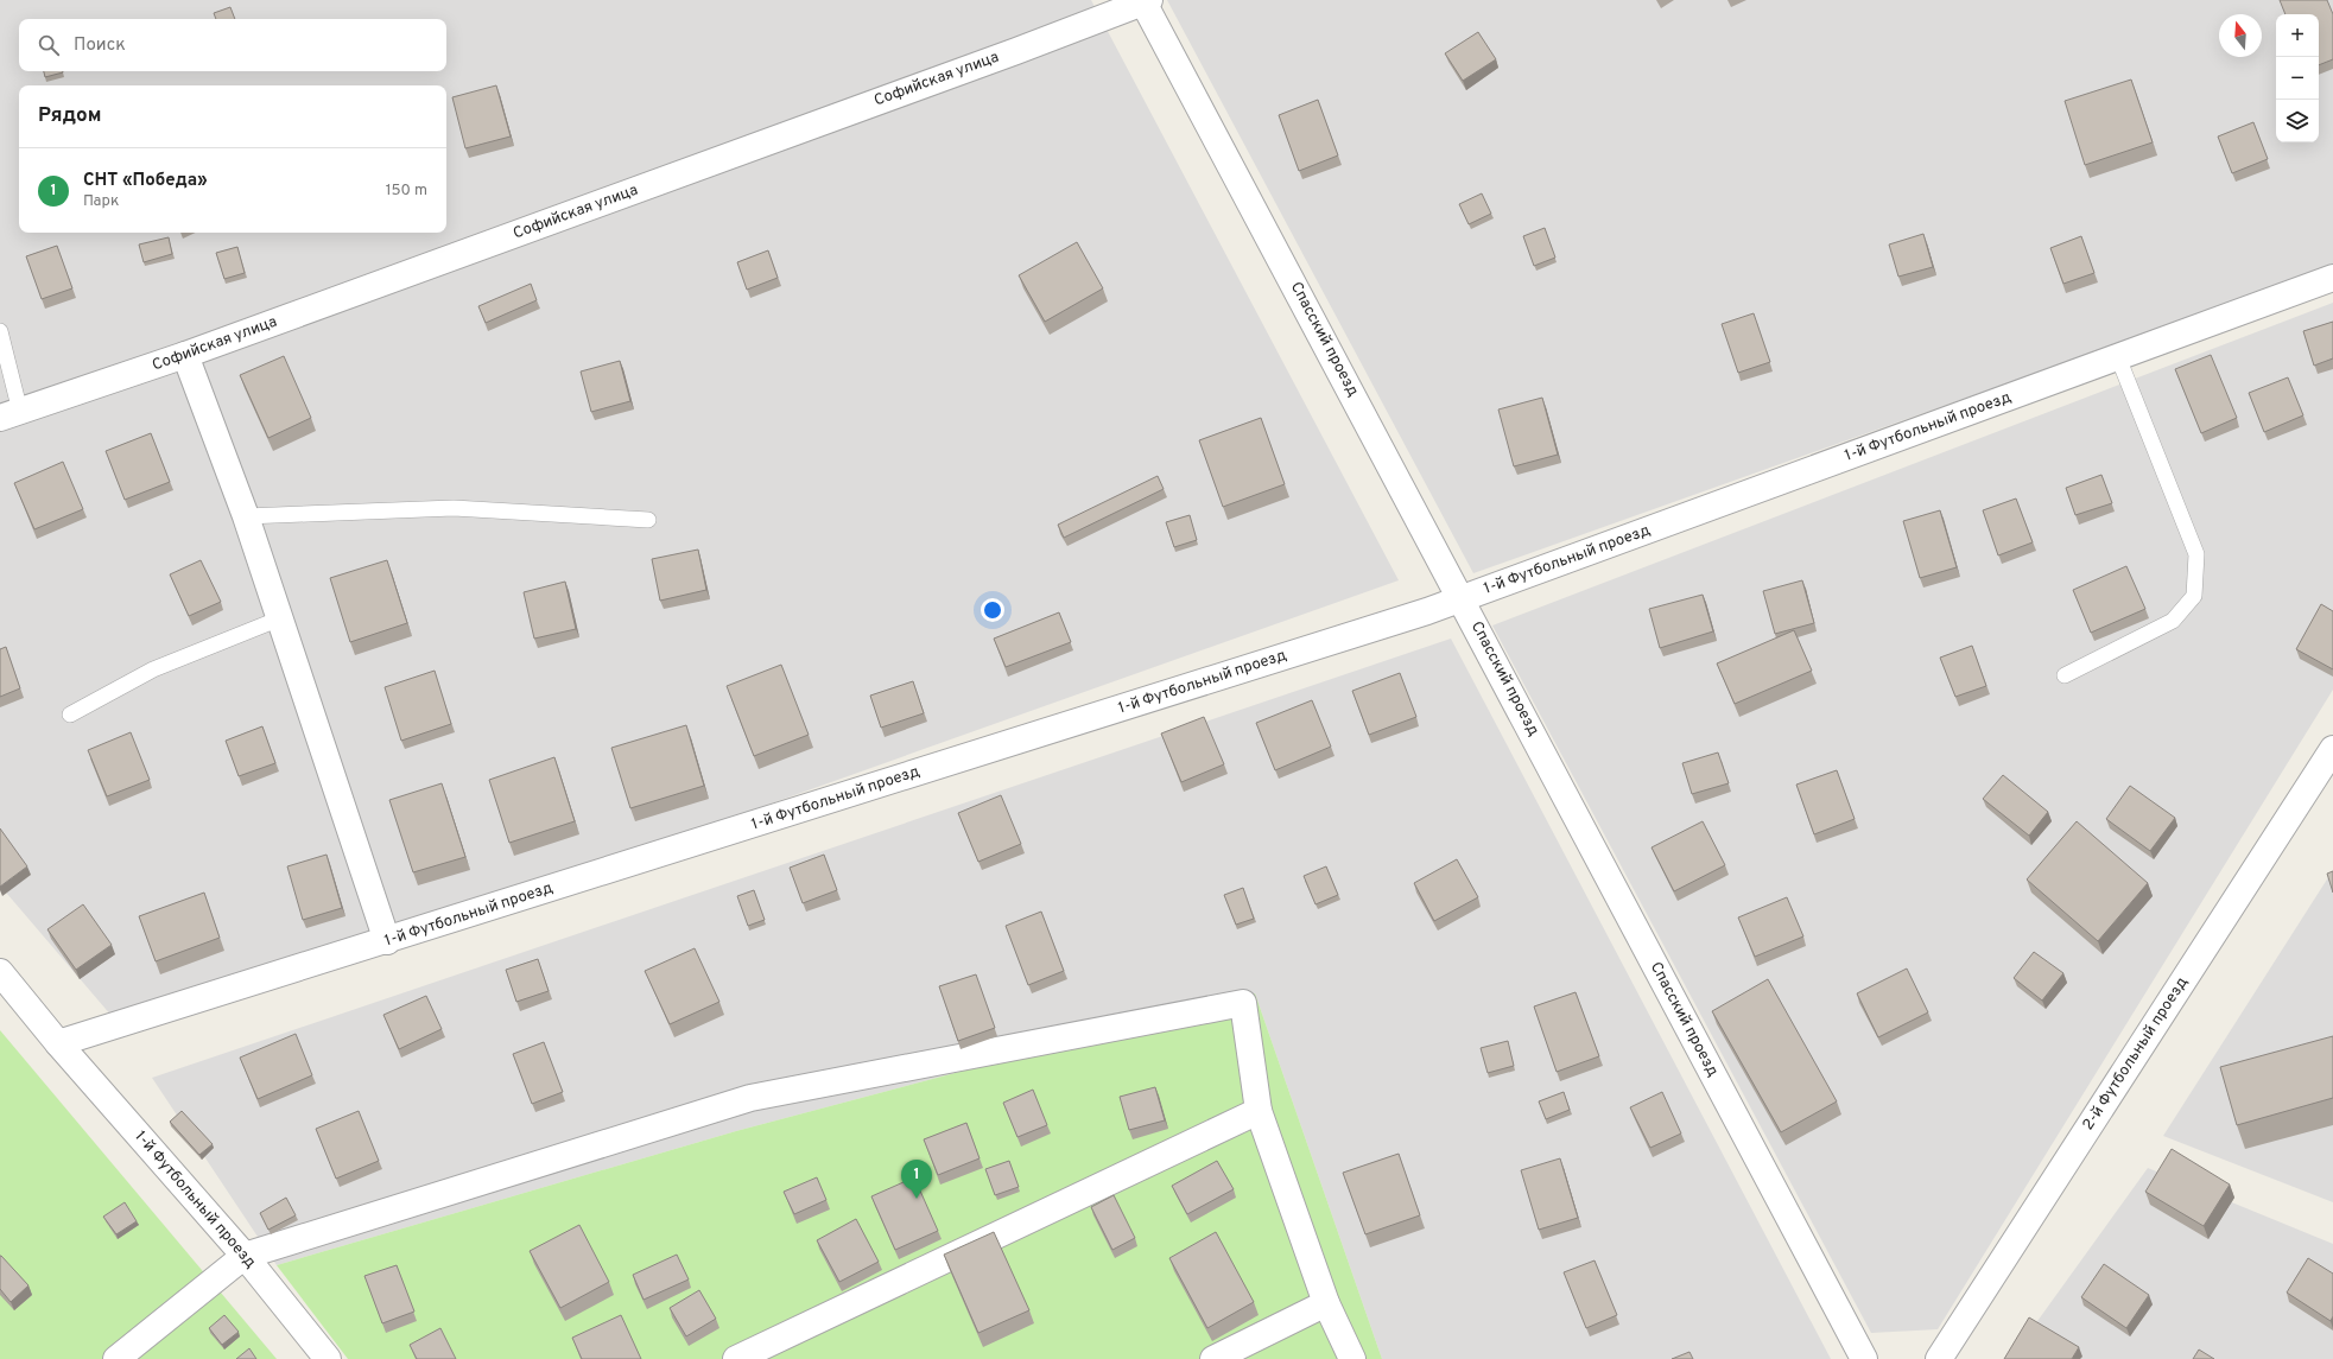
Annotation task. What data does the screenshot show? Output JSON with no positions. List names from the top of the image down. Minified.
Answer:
{"streets":{"street":["Софийская улица","Спасский проезд","1-й Футбольный проезд","2-й Футбольный проезд"]},"crossings":[["Софийская улица","Спасский проезд"],["Спасский проезд","1-й Футбольный проезд"]],"north":"top","page":{"map_buttons":["+","−"],"search":"Поиск","heading":"Рядом","list":[{"mark":"1","name":"СНТ «Победа»","note":"Парк","value":"150 m"}],"pins":"1"}}
